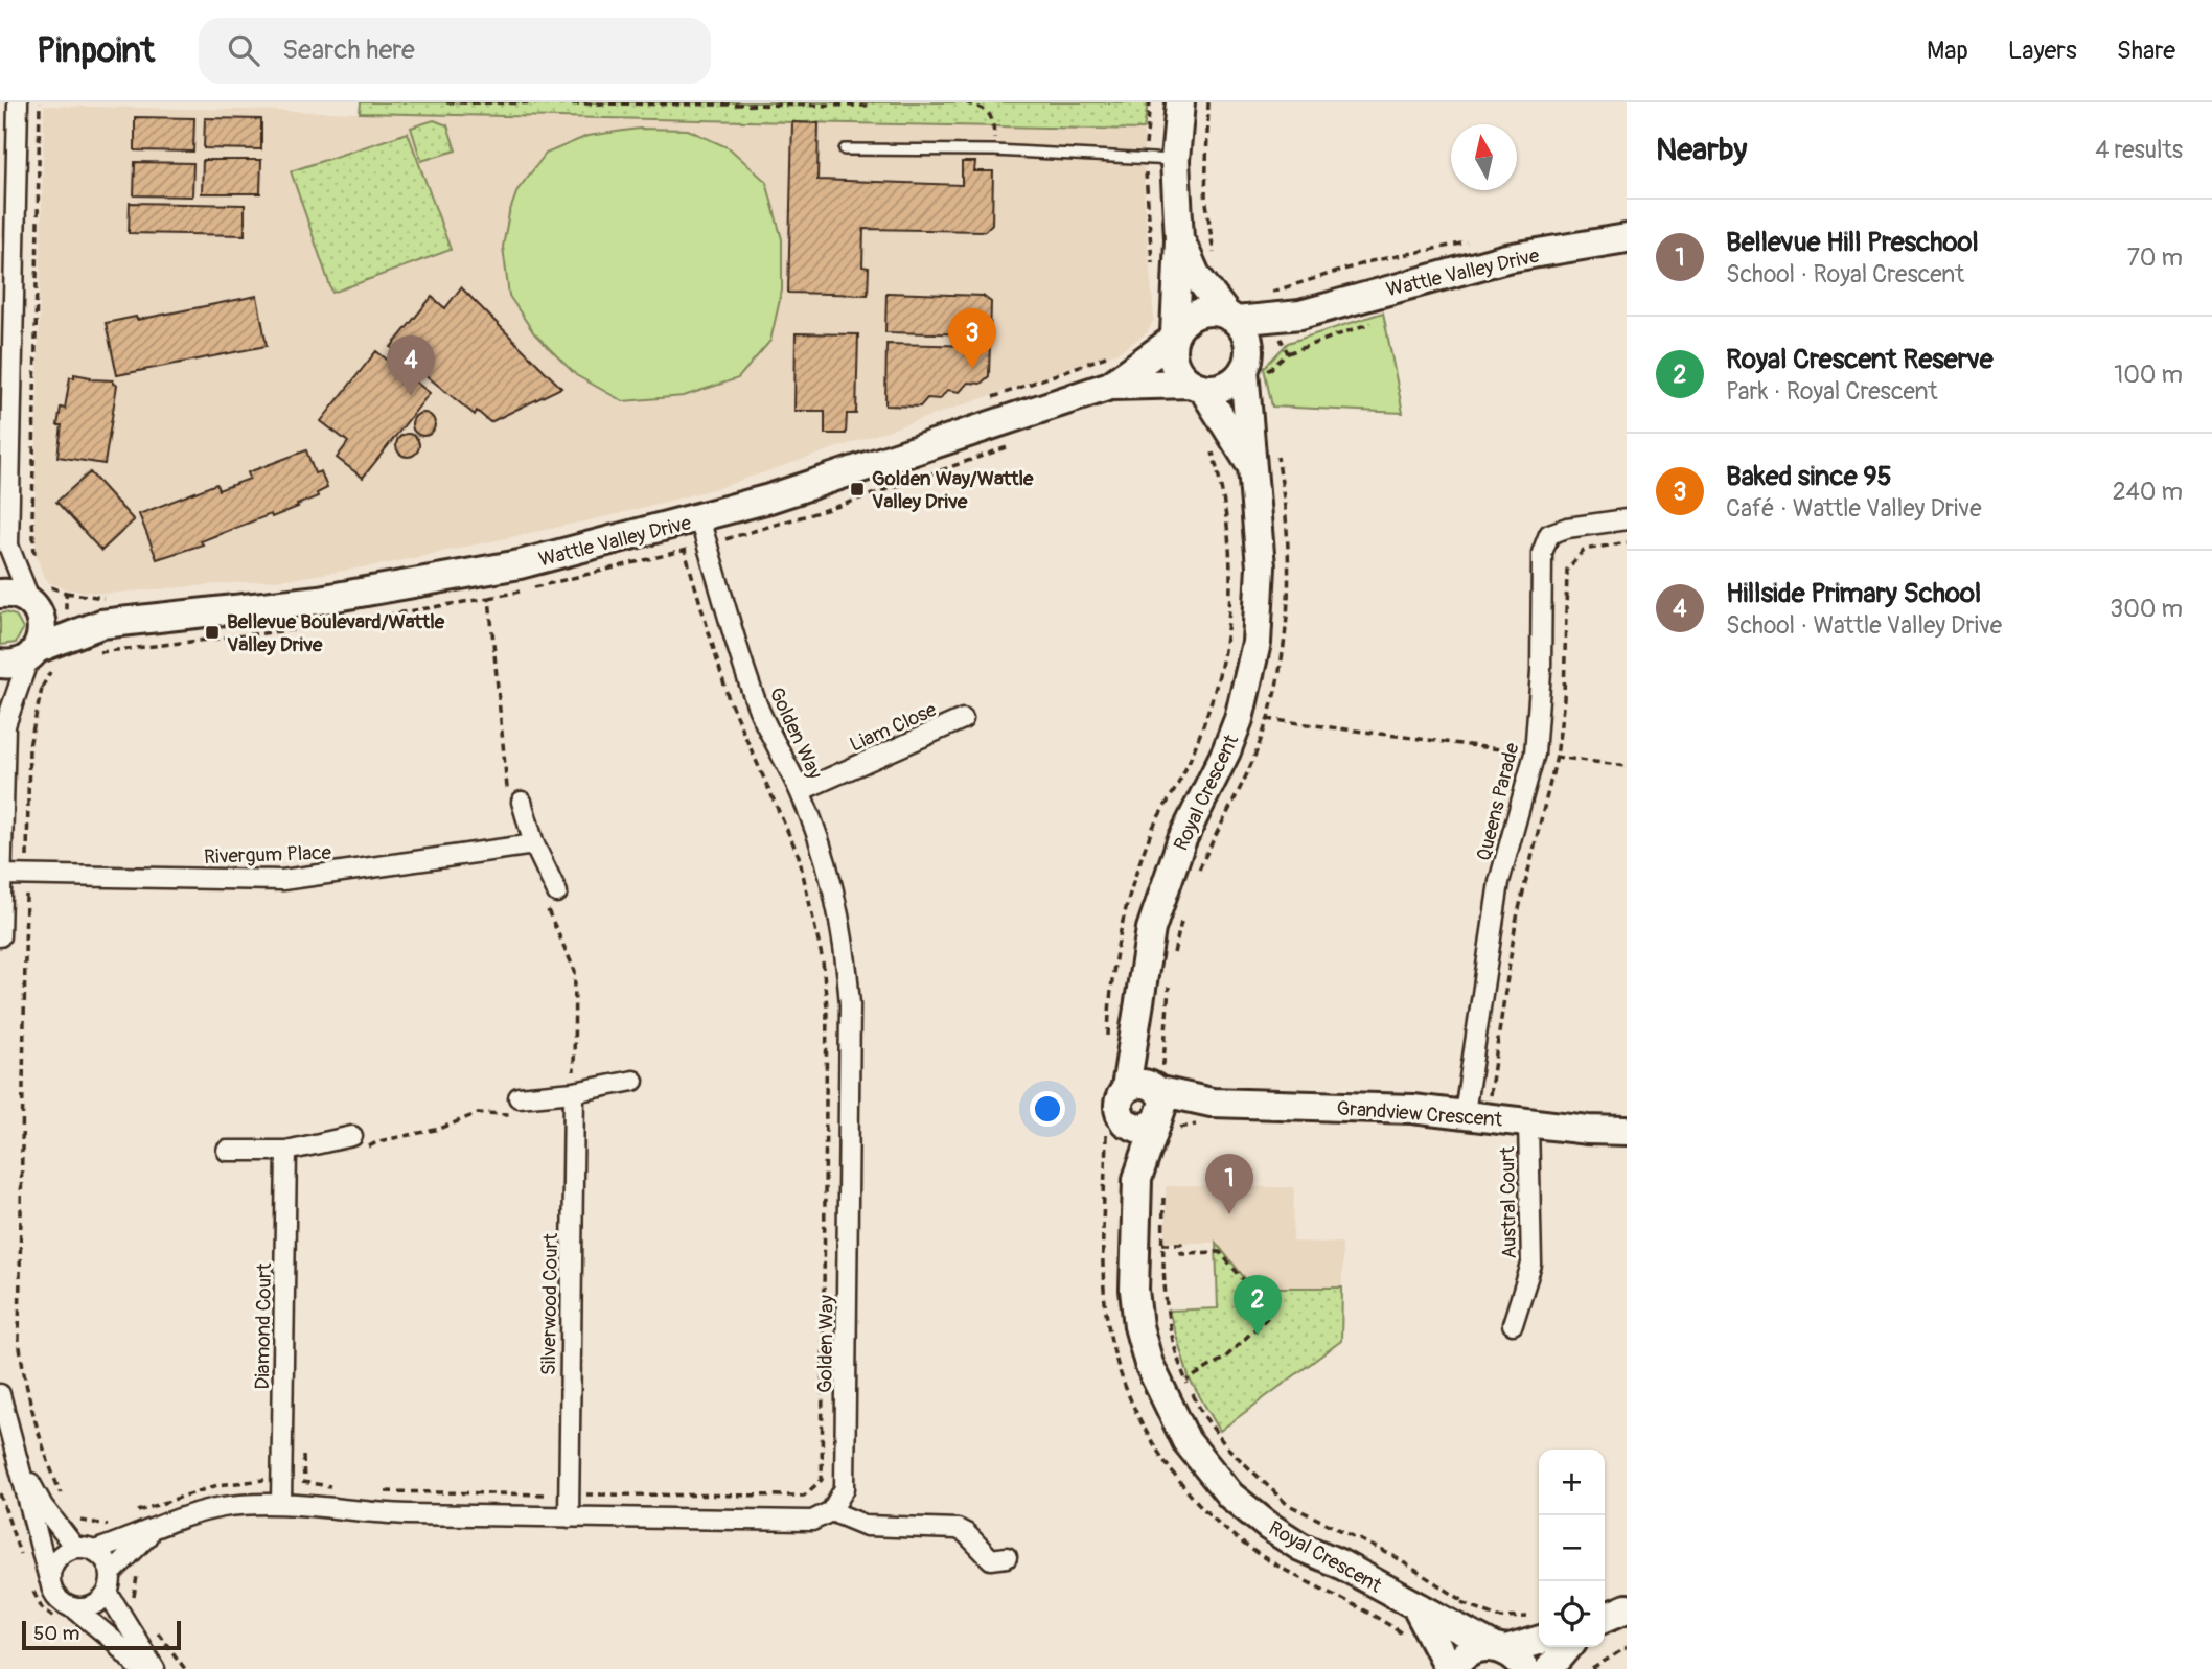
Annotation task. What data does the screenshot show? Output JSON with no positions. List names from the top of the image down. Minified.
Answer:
{"streets":{"street":["Wattle Valley Drive","Liam Close","Golden Way","Royal Crescent","Queens Parade","Rivergum Place","Grandview Crescent","Austral Court","Silverwood Court","Diamond Court"]},"crossings":[["Wattle Valley Drive","Golden Way"],["Wattle Valley Drive","Royal Crescent"],["Liam Close","Golden Way"],["Royal Crescent","Grandview Crescent"],["Queens Parade","Grandview Crescent"],["Grandview Crescent","Austral Court"]],"places":{"transit":["Golden Way/Wattle Valley Drive","Bellevue Boulevard/Wattle Valley Drive"]},"scale_bar":"50 m","north":"top","page":{"header":"Pinpoint","search":"Search here","nav":["Map","Layers","Share"],"heading":["Nearby","4 results"],"list":[{"mark":"1","name":"Bellevue Hill Preschool","note":"School · Royal Crescent","value":"70 m"},{"mark":"2","name":"Royal Crescent Reserve","note":"Park · Royal Crescent","value":"100 m"},{"mark":"3","name":"Baked since 95","note":"Café · Wattle Valley Drive","value":"240 m"},{"mark":"4","name":"Hillside Primary School","note":"School · Wattle Valley Drive","value":"300 m"}],"pins":["3","4","1","2"],"map_buttons":["+","−"],"scale":"50 m"}}
